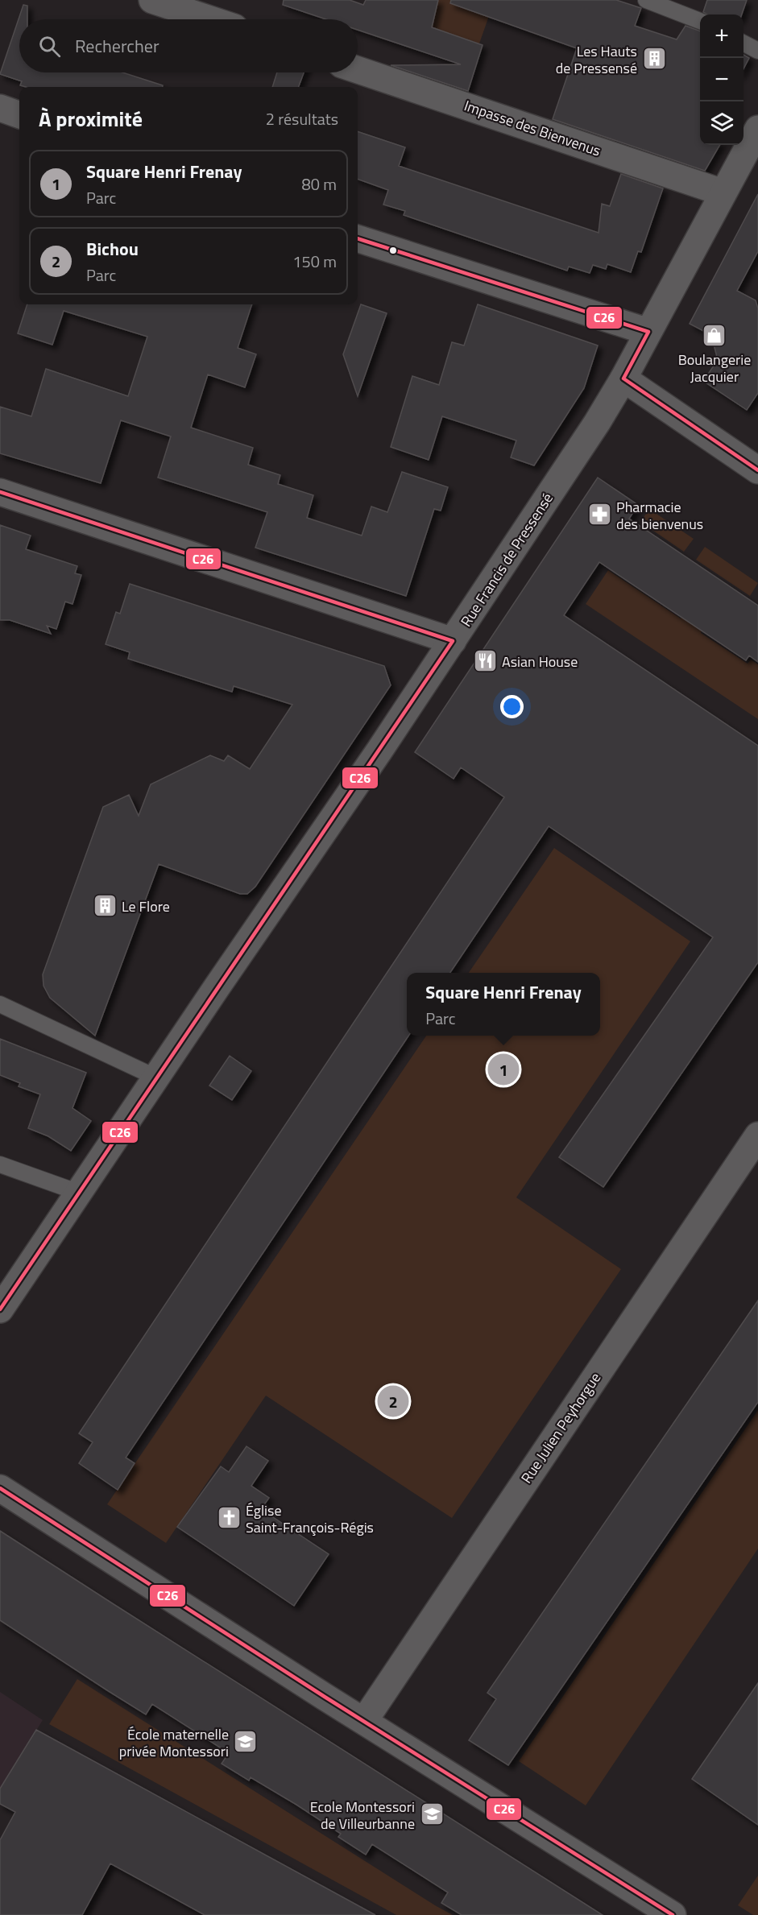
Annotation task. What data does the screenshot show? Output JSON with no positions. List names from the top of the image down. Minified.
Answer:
{"streets":{"street":["Impasse des Bienvenus","Rue Francis de Pressensé","Rue Julien Peyhorgue"]},"crossings":[["Impasse des Bienvenus","Rue Francis de Pressensé"]],"places":{"building":["Les Hauts de Pressensé","Le Flore"],"shop":["Boulangerie Jacquier"],"pharmacy":["Pharmacie des bienvenus"],"restaurant":["Asian House"],"church":["Église Saint-François-Régis"],"school or university":["École maternelle privée Montessori","Ecole Montessori de Villeurbanne"]},"lines":["transit line C26"],"page":{"map_buttons":["+","−"],"search":"Rechercher","heading":["À proximité","2 résultats"],"list":[{"mark":"1","name":"Square Henri Frenay","note":"Parc","value":"80 m"},{"mark":"2","name":"Bichou","note":"Parc","value":"150 m"}],"popup":["Square Henri Frenay","Parc"],"pins":["1","2"]}}
